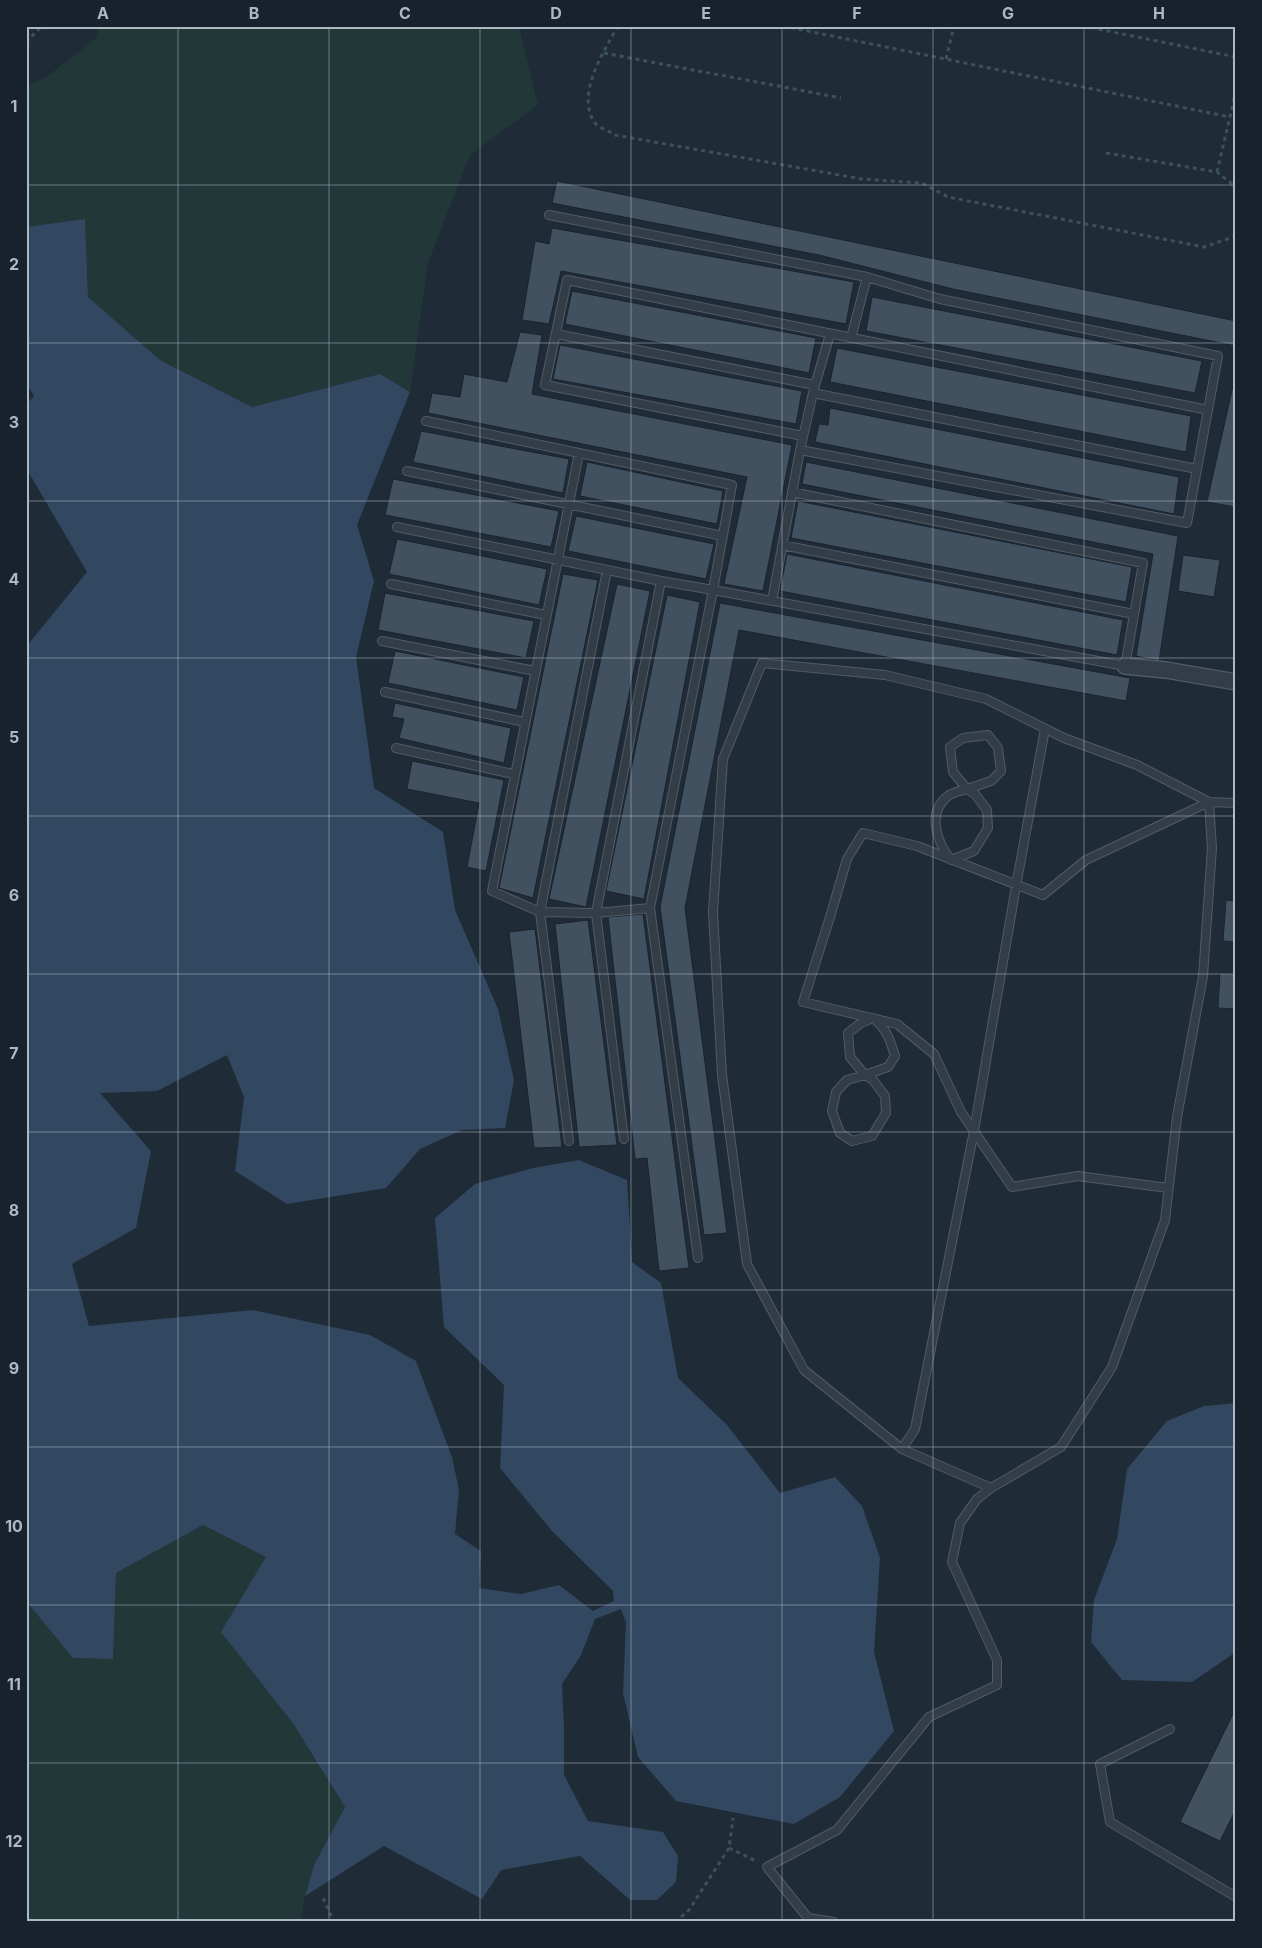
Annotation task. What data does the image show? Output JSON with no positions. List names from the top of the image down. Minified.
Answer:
{"grid":{"columns":["A","B","C","D","E","F","G","H"],"rows":["1","2","3","4","5","6","7","8","9","10","11","12"]}}
